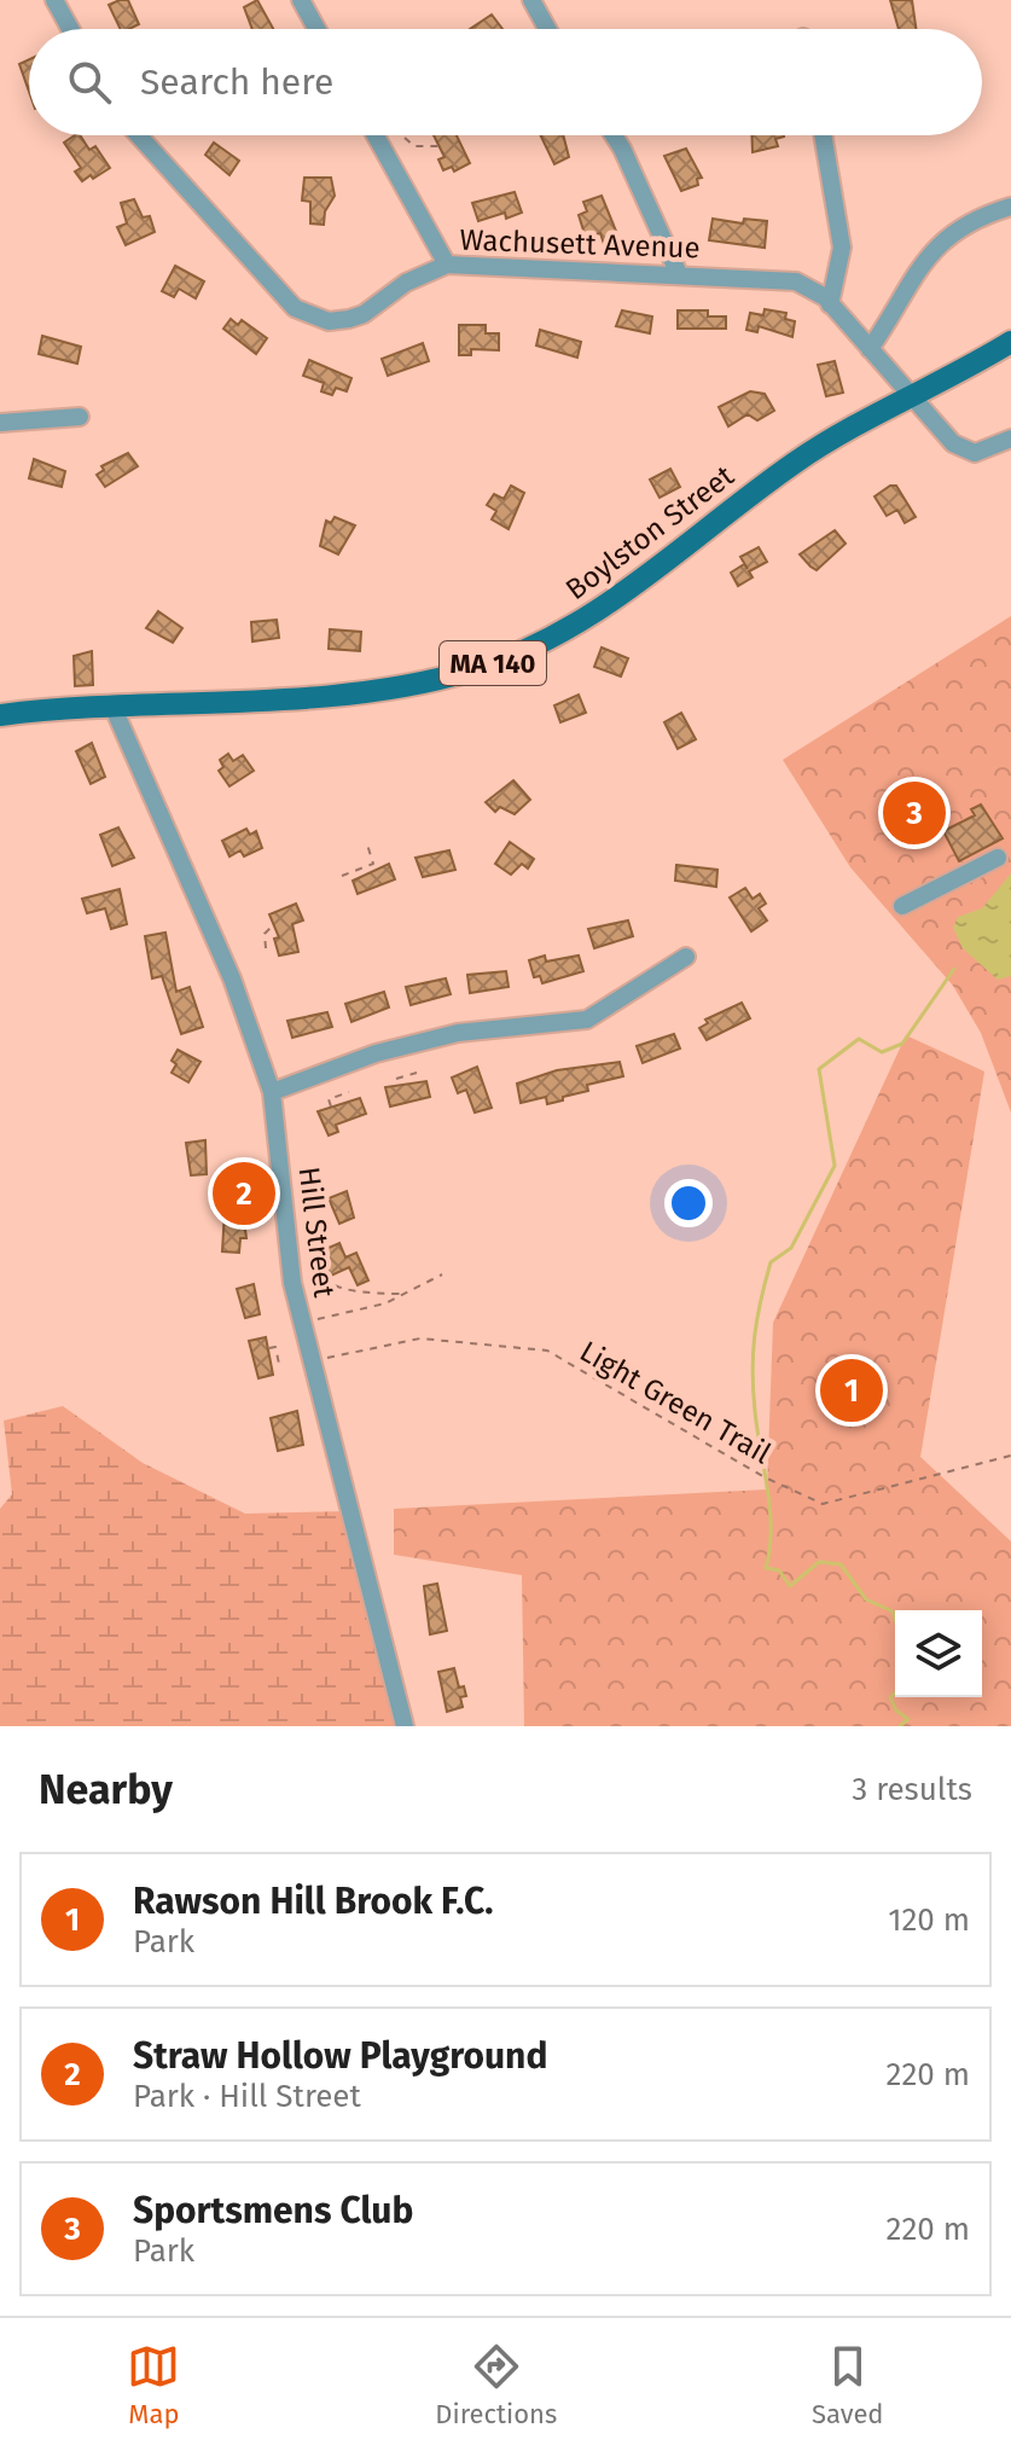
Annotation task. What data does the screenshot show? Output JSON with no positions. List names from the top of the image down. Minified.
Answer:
{"streets":{"main road":["Boylston Street","MA 140"],"street":["Wachusett Avenue","Hill Street"],"path":["Light Green Trail"]},"crossings":[["Wachusett Avenue","Boylston Street"],["Boylston Street","Hill Street"],["Hill Street","Light Green Trail"]],"page":{"search":"Search here","pins":["3","2","1"],"heading":["Nearby","3 results"],"list":[{"mark":"1","name":"Rawson Hill Brook F.C.","note":"Park","value":"120 m"},{"mark":"2","name":"Straw Hollow Playground","note":"Park · Hill Street","value":"220 m"},{"mark":"3","name":"Sportsmens Club","note":"Park","value":"220 m"}],"nav":["Map","Directions","Saved"]}}
